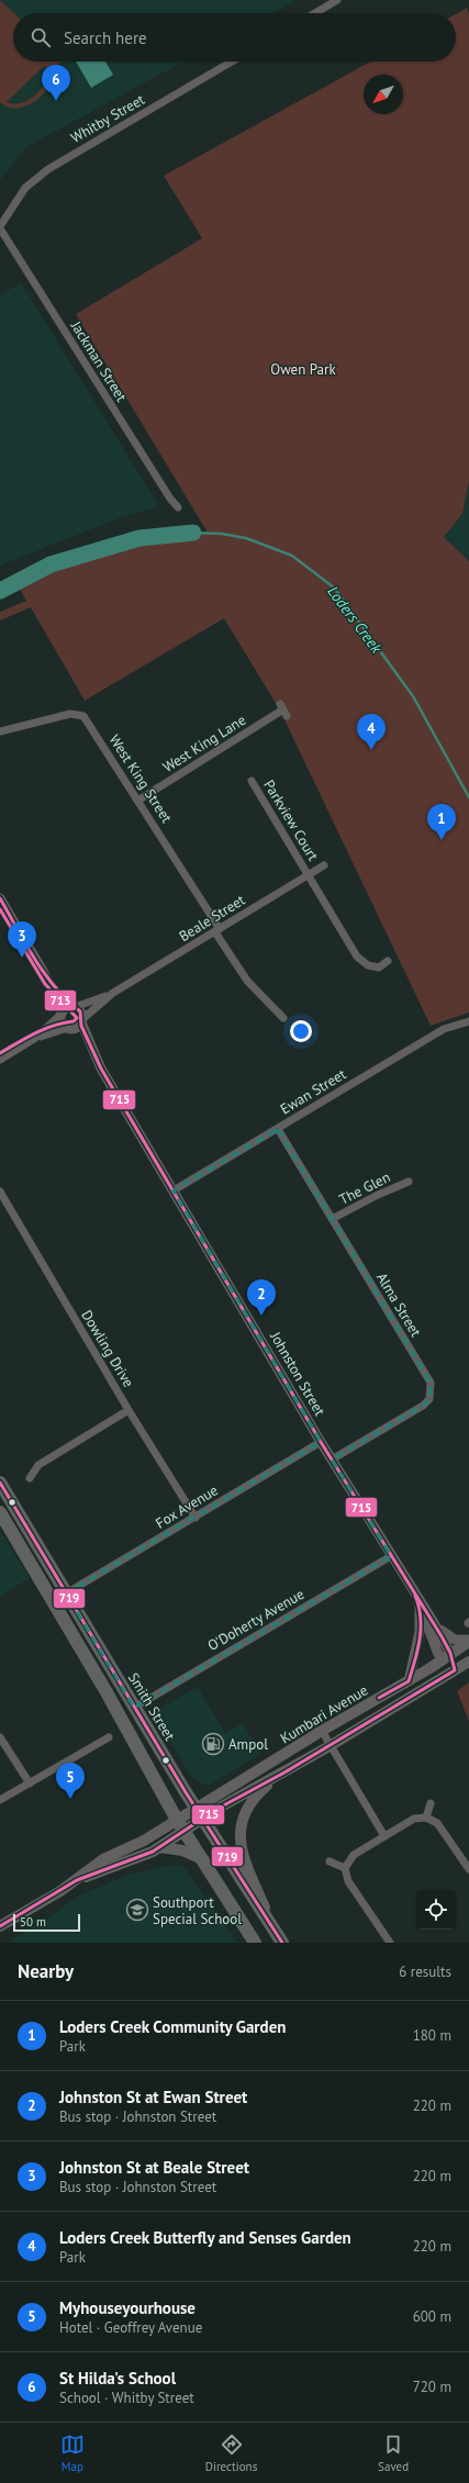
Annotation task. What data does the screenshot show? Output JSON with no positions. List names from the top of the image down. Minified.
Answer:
{"streets":{"highway":["Smith Street"],"main road":["Kumbari Avenue"],"street":["Whitby Street","Jackman Street","West King Lane","West King Street","Parkview Court","Beale Street","Ewan Street","The Glen","Alma Street","Dowling Drive","Johnston Street","Fox Avenue","O'Doherty Avenue"]},"crossings":[["Whitby Street","Jackman Street"],["West King Lane","West King Street"],["West King Street","Beale Street"],["Parkview Court","Beale Street"],["Beale Street","Johnston Street"],["Ewan Street","Alma Street"],["Ewan Street","Johnston Street"],["The Glen","Alma Street"],["Alma Street","Johnston Street"],["Dowling Drive","Fox Avenue"],["Johnston Street","Fox Avenue"],["Johnston Street","O'Doherty Avenue"],["Johnston Street","Kumbari Avenue"],["Fox Avenue","Smith Street"],["O'Doherty Avenue","Smith Street"],["Smith Street","Kumbari Avenue"]],"water":["Loders Creek"],"parks":["Owen Park"],"places":{"fuel station":["Ampol"],"school or university":["Southport Special School"]},"lines":["transit line 715","transit line 713","transit line 719"],"scale_bar":"50 m","north":"bottom left","page":{"search":"Search here","pins":["6","4","1","3","2","5"],"scale":"50 m","heading":["Nearby","6 results"],"list":[{"mark":"1","name":"Loders Creek Community Garden","note":"Park","value":"180 m"},{"mark":"2","name":"Johnston St at Ewan Street","note":"Bus stop · Johnston Street","value":"220 m"},{"mark":"3","name":"Johnston St at Beale Street","note":"Bus stop · Johnston Street","value":"220 m"},{"mark":"4","name":"Loders Creek Butterfly and Senses Garden","note":"Park","value":"220 m"},{"mark":"5","name":"Myhouseyourhouse","note":"Hotel · Geoffrey Avenue","value":"600 m"},{"mark":"6","name":"St Hilda's School","note":"School · Whitby Street","value":"720 m"}],"nav":["Map","Directions","Saved"]}}
